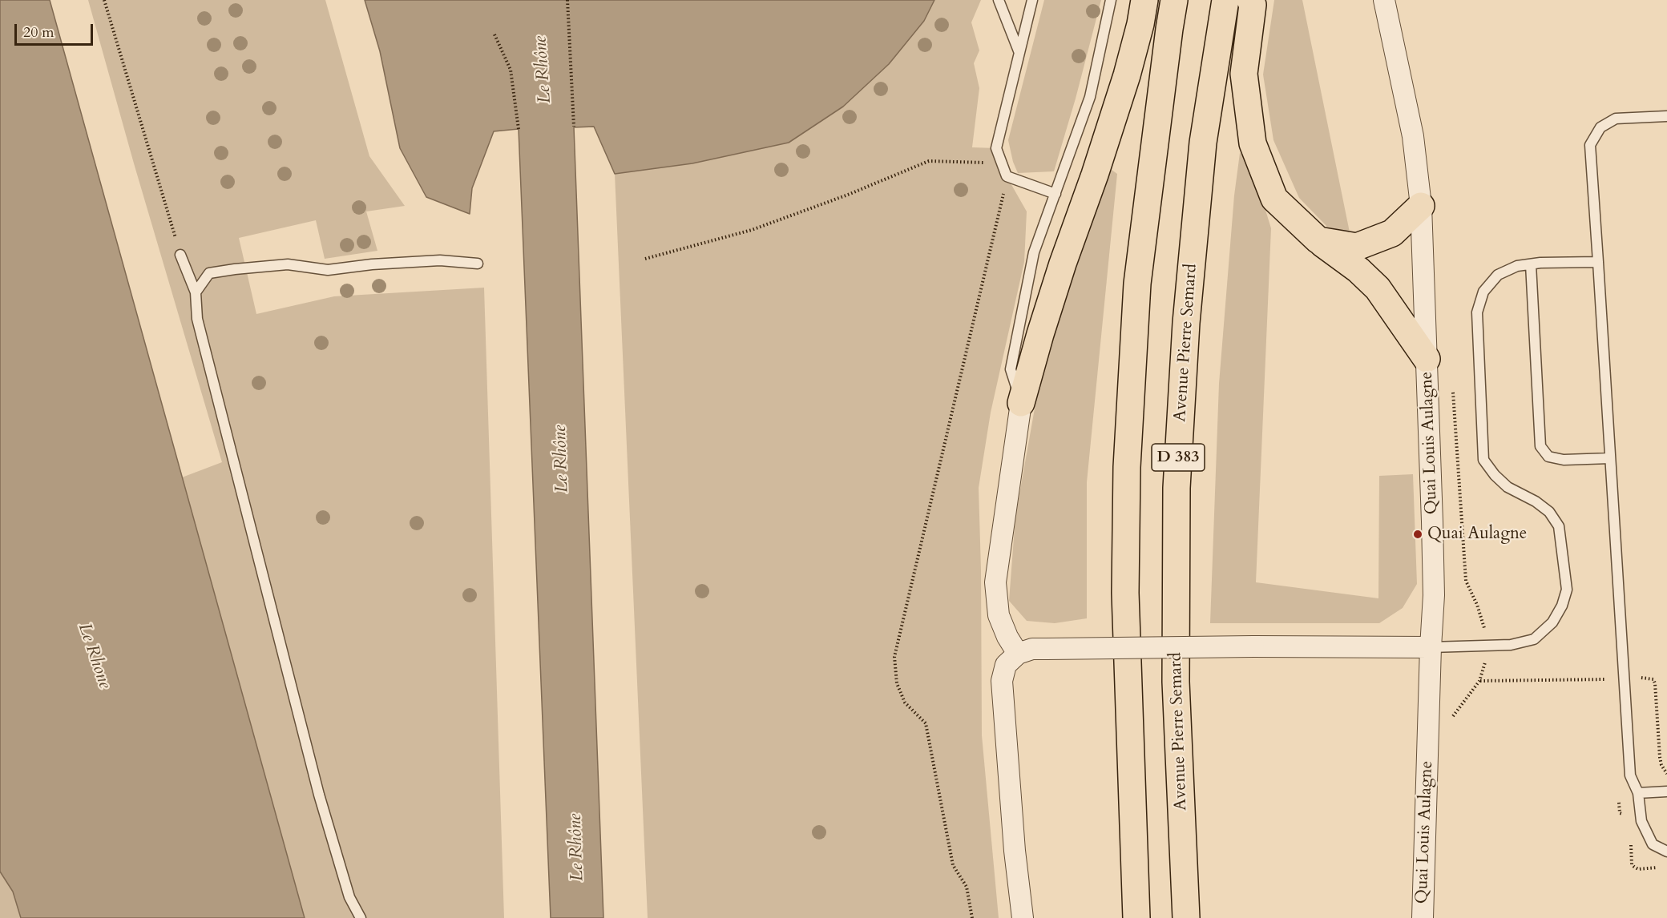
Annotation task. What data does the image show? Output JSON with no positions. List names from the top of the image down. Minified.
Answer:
{"streets":{"highway":["Avenue Pierre Semard","D 383"],"street":["Quai Louis Aulagne"]},"water":["Le Rhône","Le Rhone"],"places":["Quai Aulagne"],"scale_bar":"20 m"}
